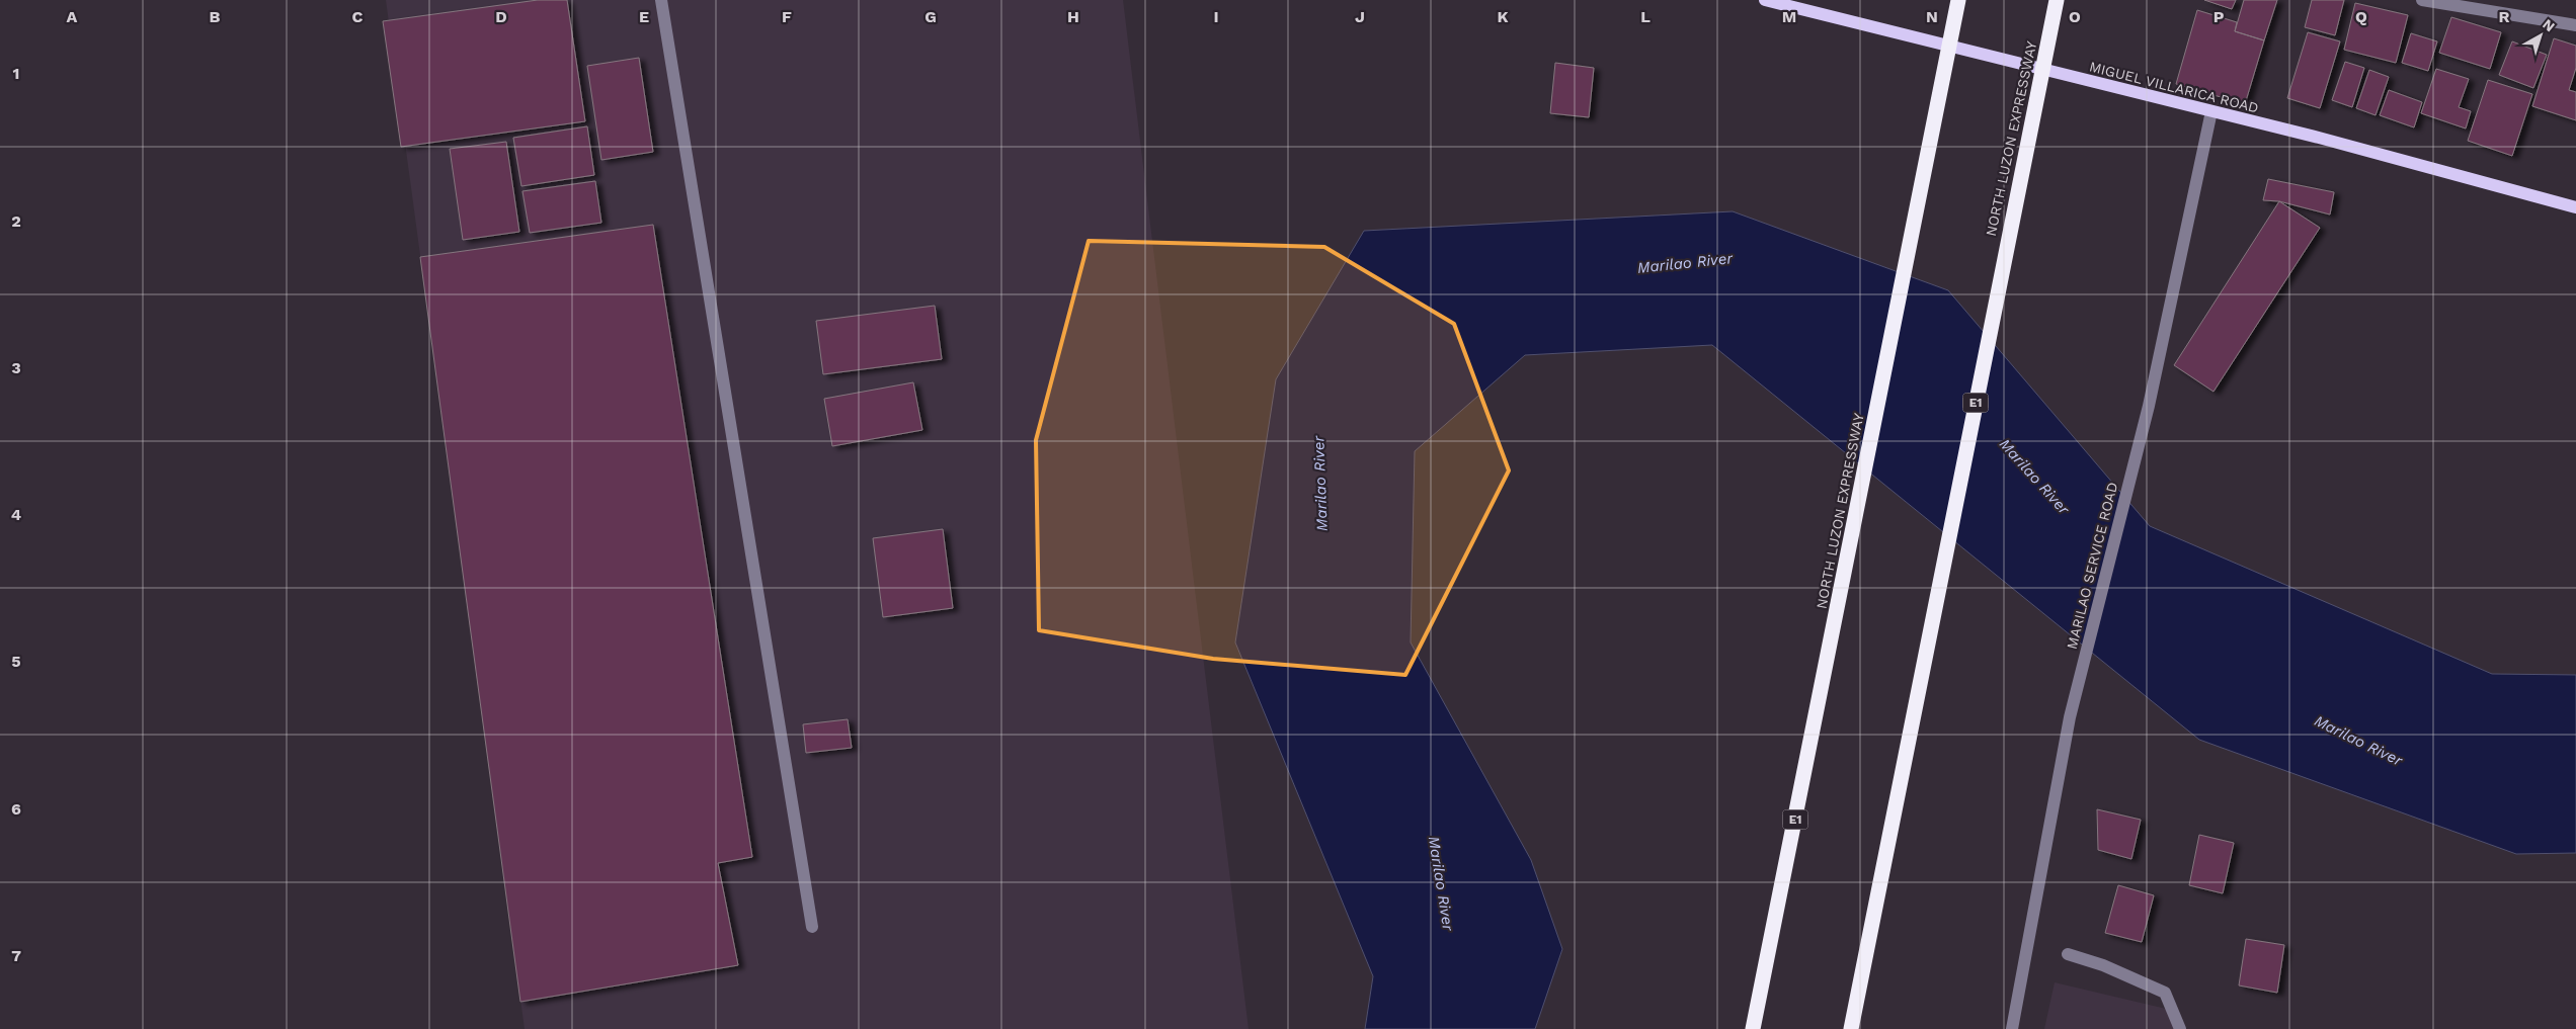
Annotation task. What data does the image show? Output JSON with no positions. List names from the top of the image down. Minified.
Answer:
{"streets":{"highway":["NORTH LUZON EXPRESSWAY","E1"],"main road":["MIGUEL VILLARICA ROAD"],"street":["MARILAO SERVICE ROAD"]},"crossings":[["MIGUEL VILLARICA ROAD","MARILAO SERVICE ROAD"]],"water":["Marilao River"],"north":"top right","grid":{"columns":["A","B","C","D","E","F","G","H","I","J","K","L","M","N","O","P","Q","R"],"rows":["1","2","3","4","5","6","7"]}}
